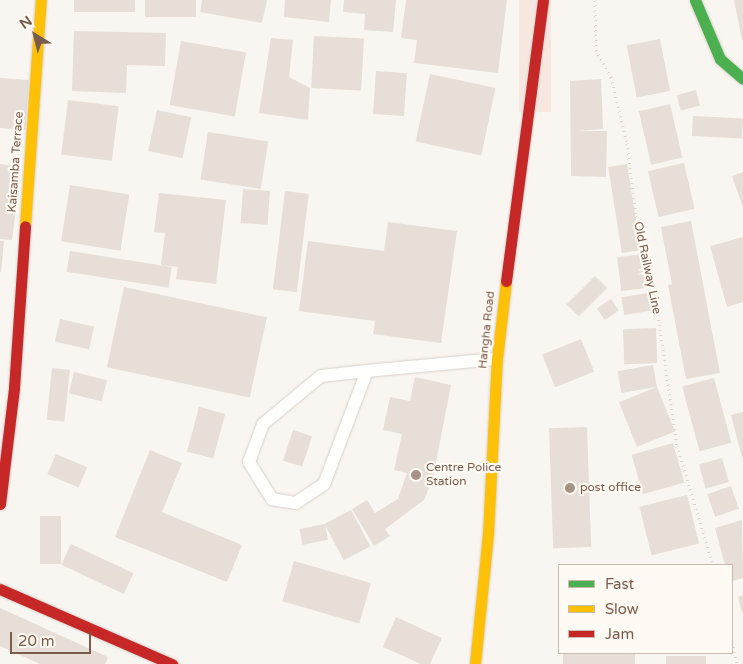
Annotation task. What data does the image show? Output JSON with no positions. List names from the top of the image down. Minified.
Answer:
{"streets":{"main road":["Kaisamba Terrace","Hangha Road"],"path":["Old Railway Line"]},"places":["Centre Police Station","post office"],"legend":["Fast","Slow","Jam"],"scale_bar":"20 m","north":"top left"}
